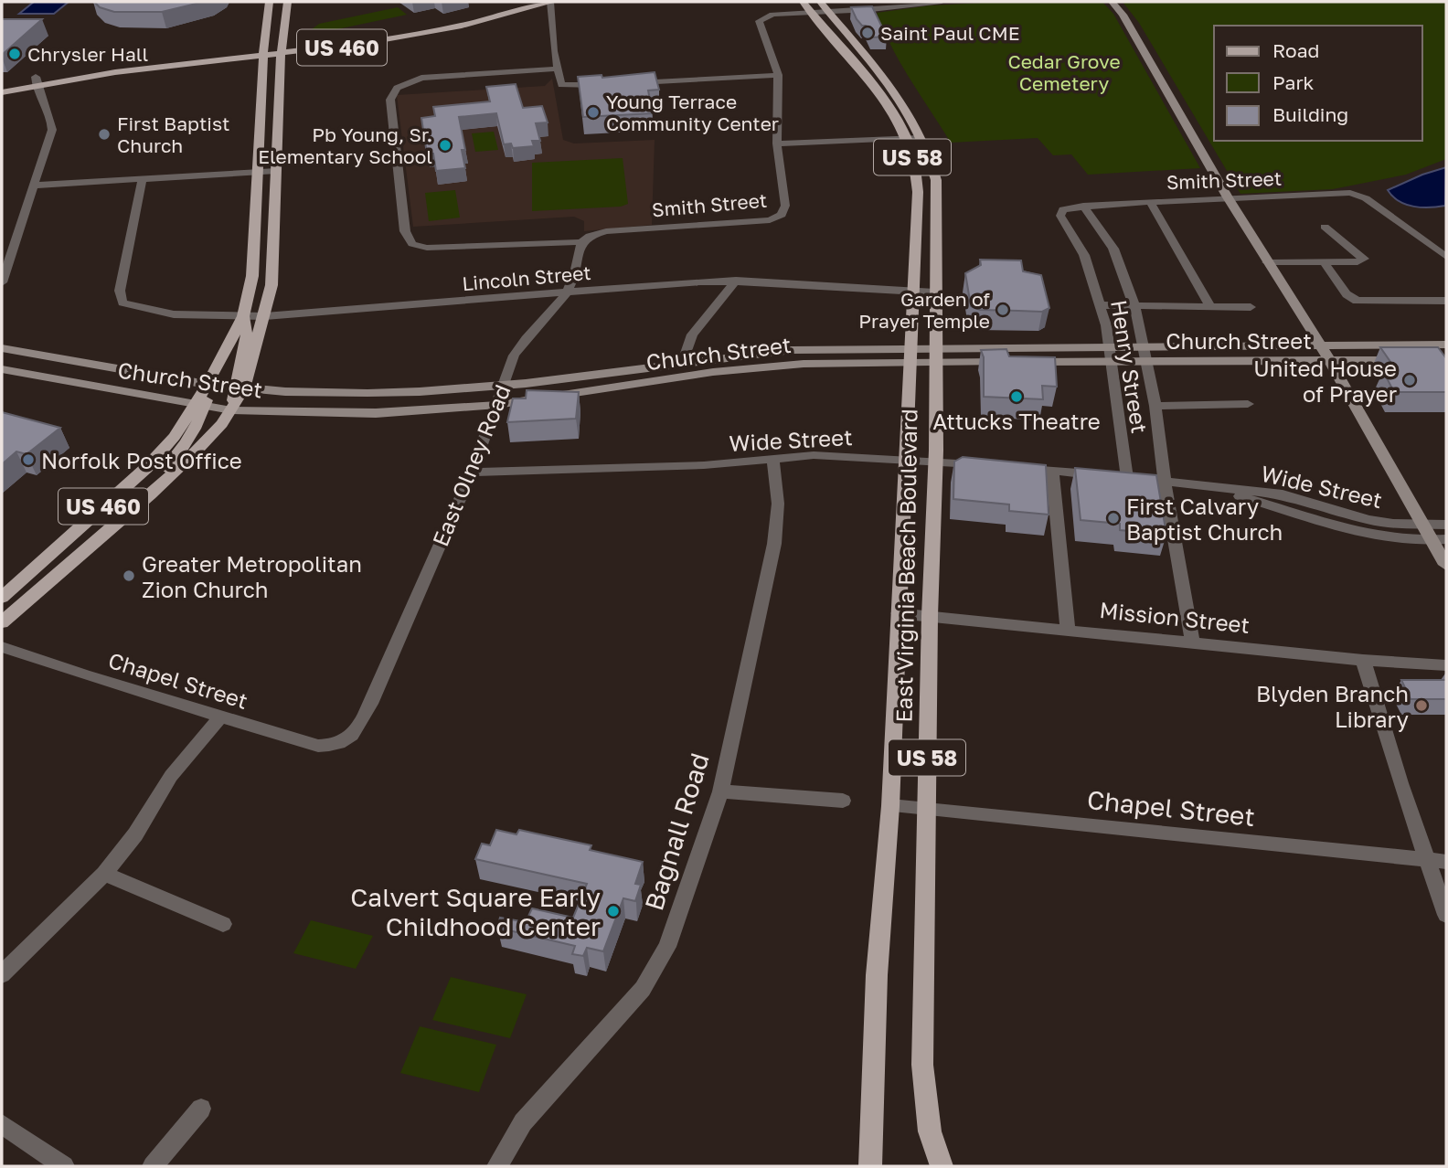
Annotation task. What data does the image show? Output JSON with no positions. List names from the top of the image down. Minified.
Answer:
{"streets":{"main road":["US 460","US 58","Church Street","East Virginia Beach Boulevard"],"street":["Smith Street","Lincoln Street","Henry Street","Wide Street","East Olney Road","Mission Street","Chapel Street","Bagnall Road"]},"crossings":[["US 460","Lincoln Street"],["US 460","Church Street"],["Smith Street","Henry Street"],["Smith Street","East Olney Road"],["Lincoln Street","East Olney Road"],["Lincoln Street","East Virginia Beach Boulevard"],["Church Street","Henry Street"],["Church Street","East Olney Road"],["Church Street","East Virginia Beach Boulevard"],["Henry Street","Wide Street"],["Henry Street","Mission Street"],["Wide Street","East Olney Road"],["Wide Street","East Virginia Beach Boulevard"],["Wide Street","Bagnall Road"],["East Olney Road","Chapel Street"],["East Virginia Beach Boulevard","Mission Street"],["East Virginia Beach Boulevard","Chapel Street"]],"parks":["Cedar Grove Cemetery"],"places":["Saint Paul CME","Chrysler Hall","Young Terrace Community Center","First Baptist Church","Pb Young, Sr. Elementary School","Garden of Prayer Temple","United House of Prayer","Attucks Theatre","Norfolk Post Office","First Calvary Baptist Church","Greater Metropolitan Zion Church","Blyden Branch Library","Calvert Square Early Childhood Center"],"legend":["Road","Park","Building"]}
